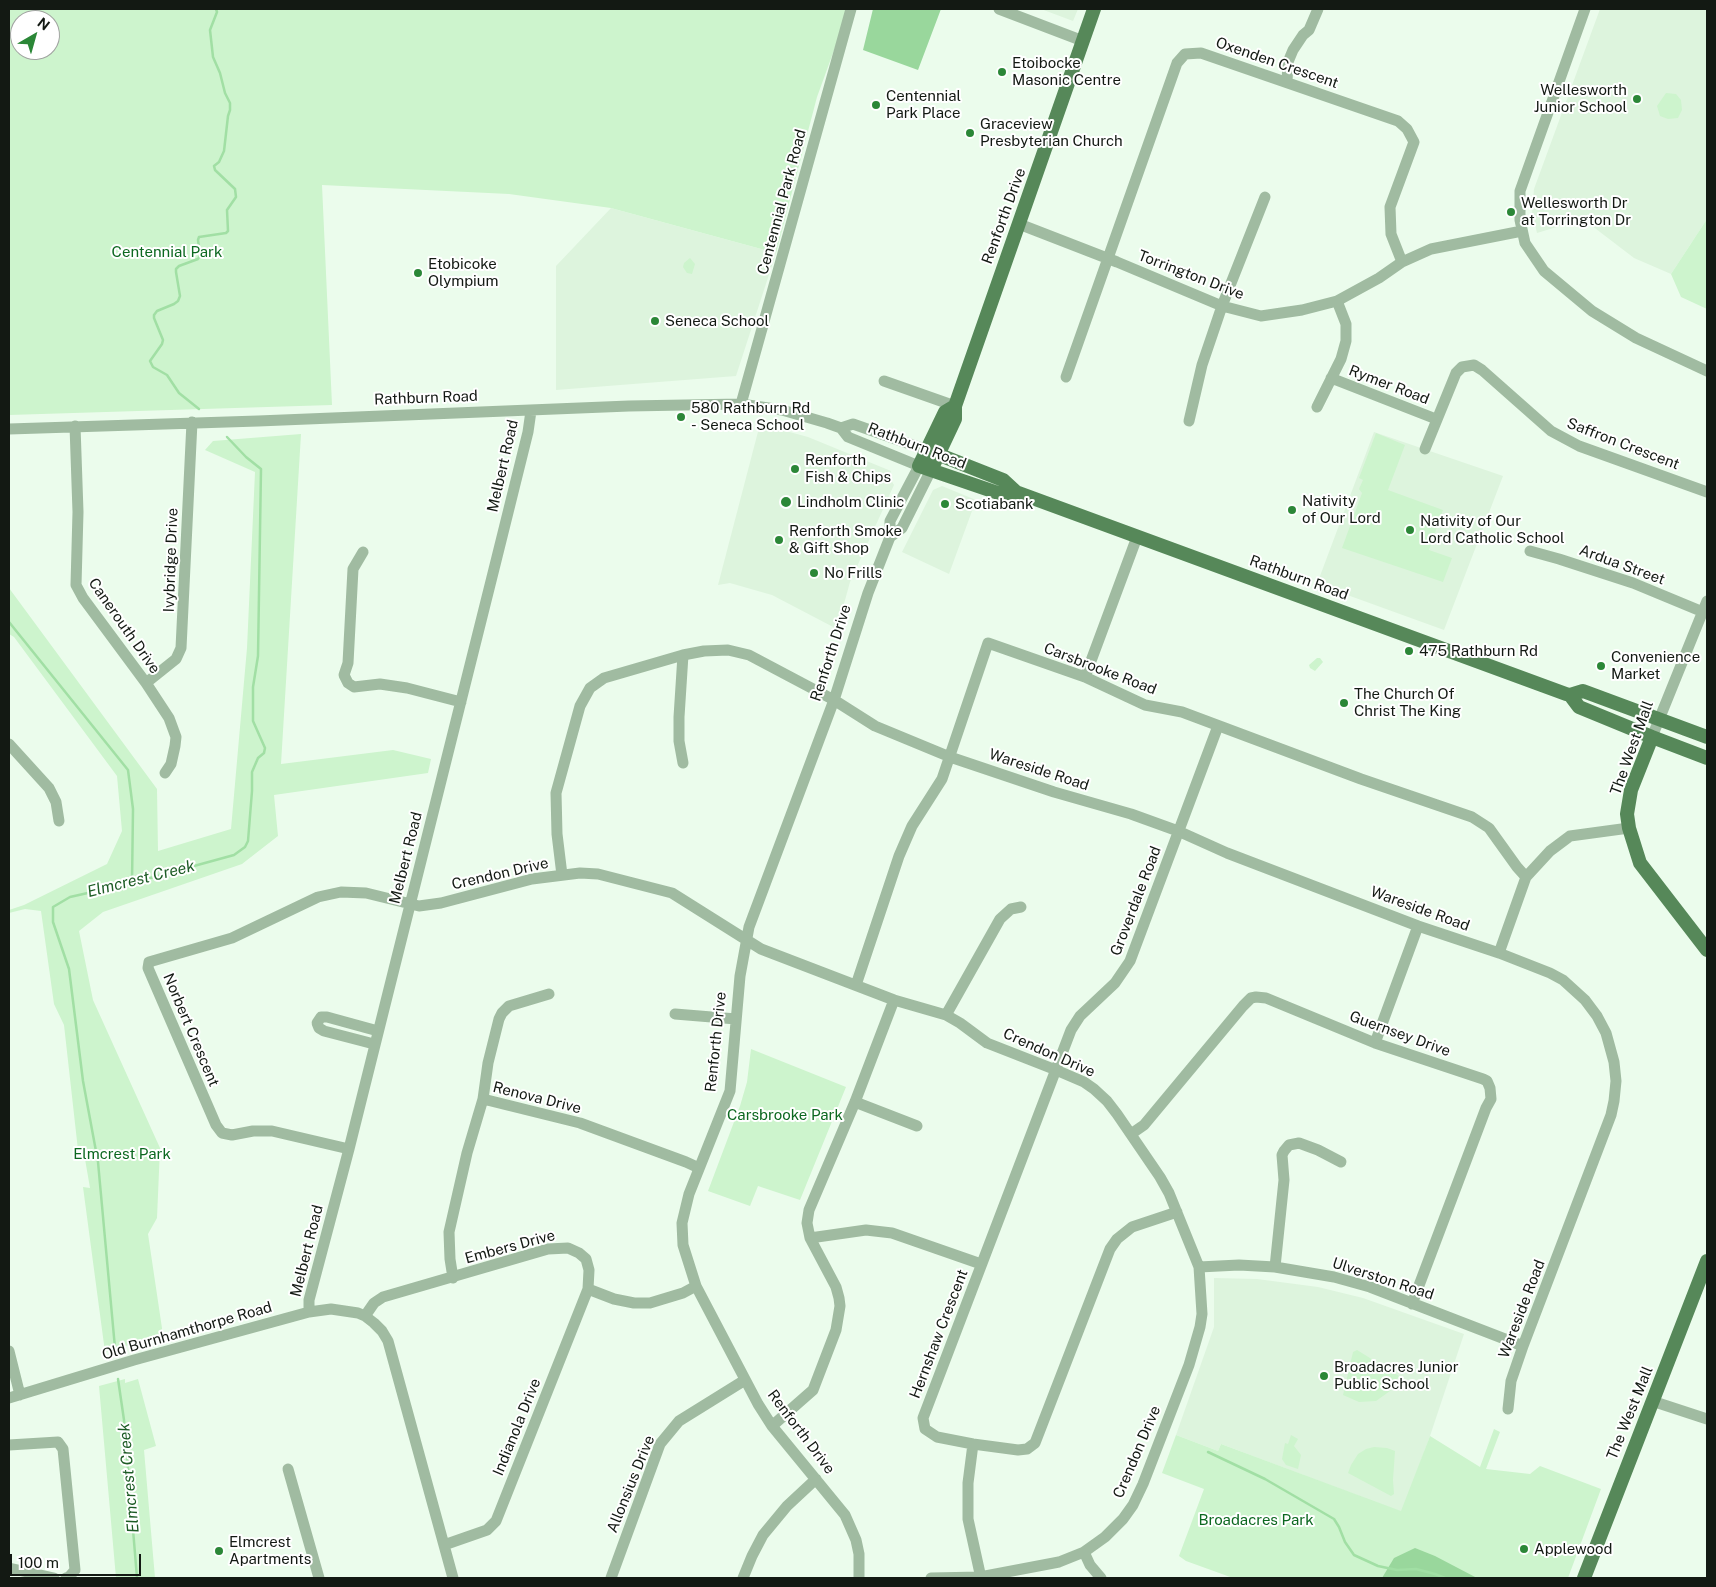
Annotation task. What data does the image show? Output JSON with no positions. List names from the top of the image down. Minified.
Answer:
{"streets":{"main road":["Renforth Drive","Rathburn Road","The West Mall"],"street":["Oxenden Crescent","Centennial Park Road","Torrington Drive","Rymer Road","Saffron Crescent","Melbert Road","Ivybridge Drive","Ardua Street","Canerouth Drive","Carsbrooke Road","Wareside Road","Crendon Drive","Groverdale Road","Norbert Crescent","Guernsey Drive","Renova Drive","Embers Drive","Ulverston Road","Old Burnhamthorpe Road","Hernshaw Crescent","Indianola Drive","Allonsius Drive"]},"crossings":[["Oxenden Crescent","Torrington Drive"],["Centennial Park Road","Rathburn Road"],["Renforth Drive","Torrington Drive"],["Renforth Drive","Rathburn Road"],["Renforth Drive","Wareside Road"],["Renforth Drive","Crendon Drive"],["Renforth Drive","Renova Drive"],["Renforth Drive","Allonsius Drive"],["Rymer Road","Saffron Crescent"],["Rathburn Road","Melbert Road"],["Rathburn Road","Ivybridge Drive"],["Rathburn Road","Canerouth Drive"],["Rathburn Road","The West Mall"],["Melbert Road","Crendon Drive"],["Melbert Road","Norbert Crescent"],["Melbert Road","Old Burnhamthorpe Road"],["Ivybridge Drive","Canerouth Drive"],["Ardua Street","The West Mall"],["Carsbrooke Road","Wareside Road"],["Carsbrooke Road","Crendon Drive"],["Carsbrooke Road","Groverdale Road"],["Wareside Road","Crendon Drive"],["Wareside Road","Groverdale Road"],["Wareside Road","Ulverston Road"],["Crendon Drive","Groverdale Road"],["Crendon Drive","Norbert Crescent"],["Crendon Drive","Guernsey Drive"],["Crendon Drive","Ulverston Road"],["Crendon Drive","Hernshaw Crescent"],["Groverdale Road","Hernshaw Crescent"],["Guernsey Drive","Ulverston Road"],["Renova Drive","Embers Drive"],["Embers Drive","Old Burnhamthorpe Road"],["Embers Drive","Indianola Drive"],["Old Burnhamthorpe Road","Indianola Drive"]],"water":["Elmcrest Creek"],"parks":["Centennial Park","Carsbrooke Park","Elmcrest Park","Broadacres Park"],"places":["Etoibocke Masonic Centre","Wellesworth Junior School","Centennial Park Place","Graceview Presbyterian Church","Wellesworth Dr at Torrington Dr","Etobicoke Olympium","Seneca School","580 Rathburn Rd - Seneca School","Renforth Fish & Chips","Lindholm Clinic","Scotiabank","Nativity of Our Lord","Nativity of Our Lord Catholic School","Renforth Smoke & Gift Shop","No Frills","475 Rathburn Rd","Convenience Market","The Church Of Christ The King","Broadacres Junior Public School","Applewood","Elmcrest Apartments"],"scale_bar":"100 m","north":"top right"}
